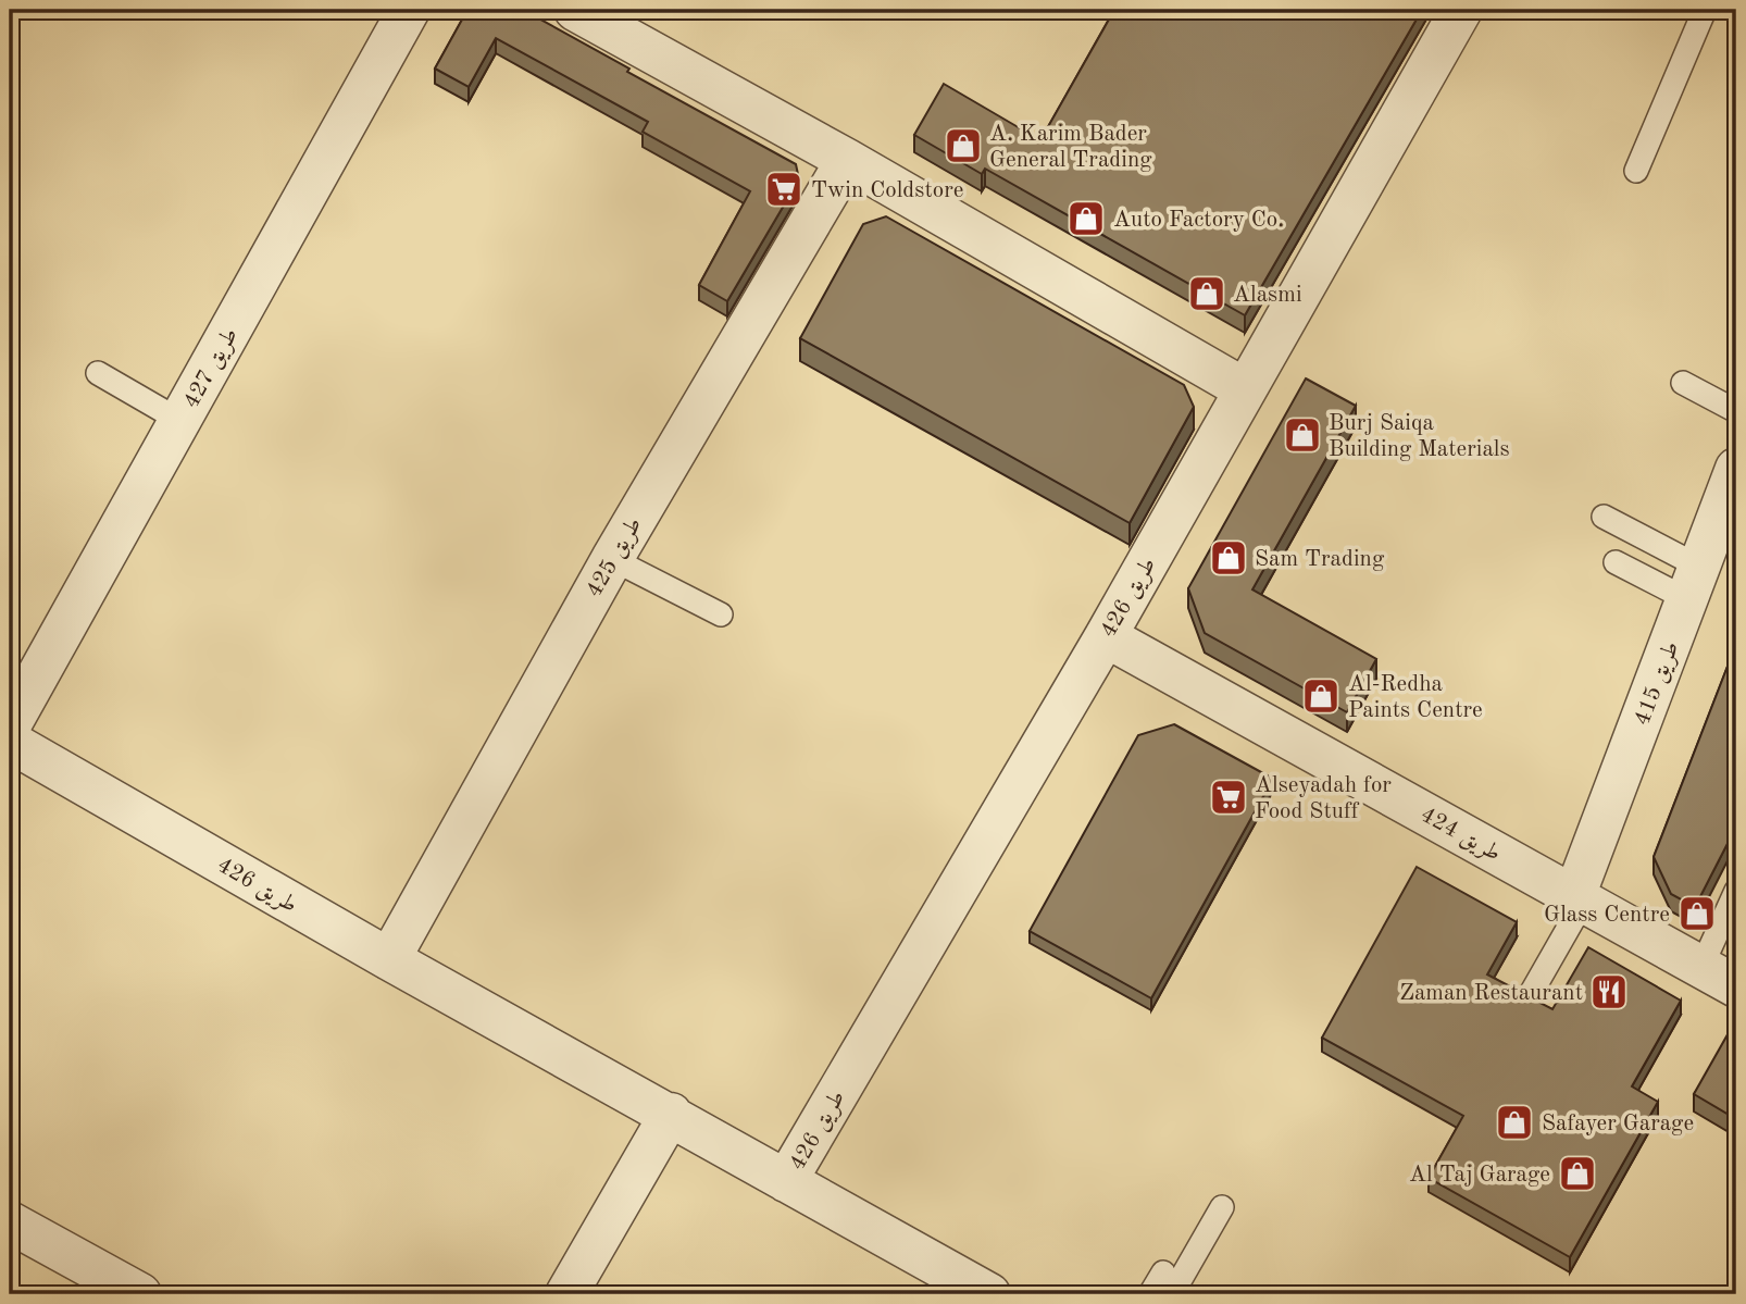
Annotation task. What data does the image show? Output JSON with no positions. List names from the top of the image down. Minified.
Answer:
{"streets":{"street":["طريق 427","طريق 425","طريق 426","طريق 415","طريق 424"]},"crossings":[["طريق 425","طريق 426"],["طريق 426","طريق 424"],["طريق 415","طريق 424"]],"places":{"shop":["A. Karim Bader General Trading","Auto Factory Co.","Alasmi","Burj Saiqa Building Materials","Sam Trading","Al-Redha Paints Centre","Glass Centre","Safayer Garage","Al Taj Garage"],"supermarket":["Twin Coldstore","Alseyadah for Food Stuff"],"restaurant":["Zaman Restaurant"]}}
